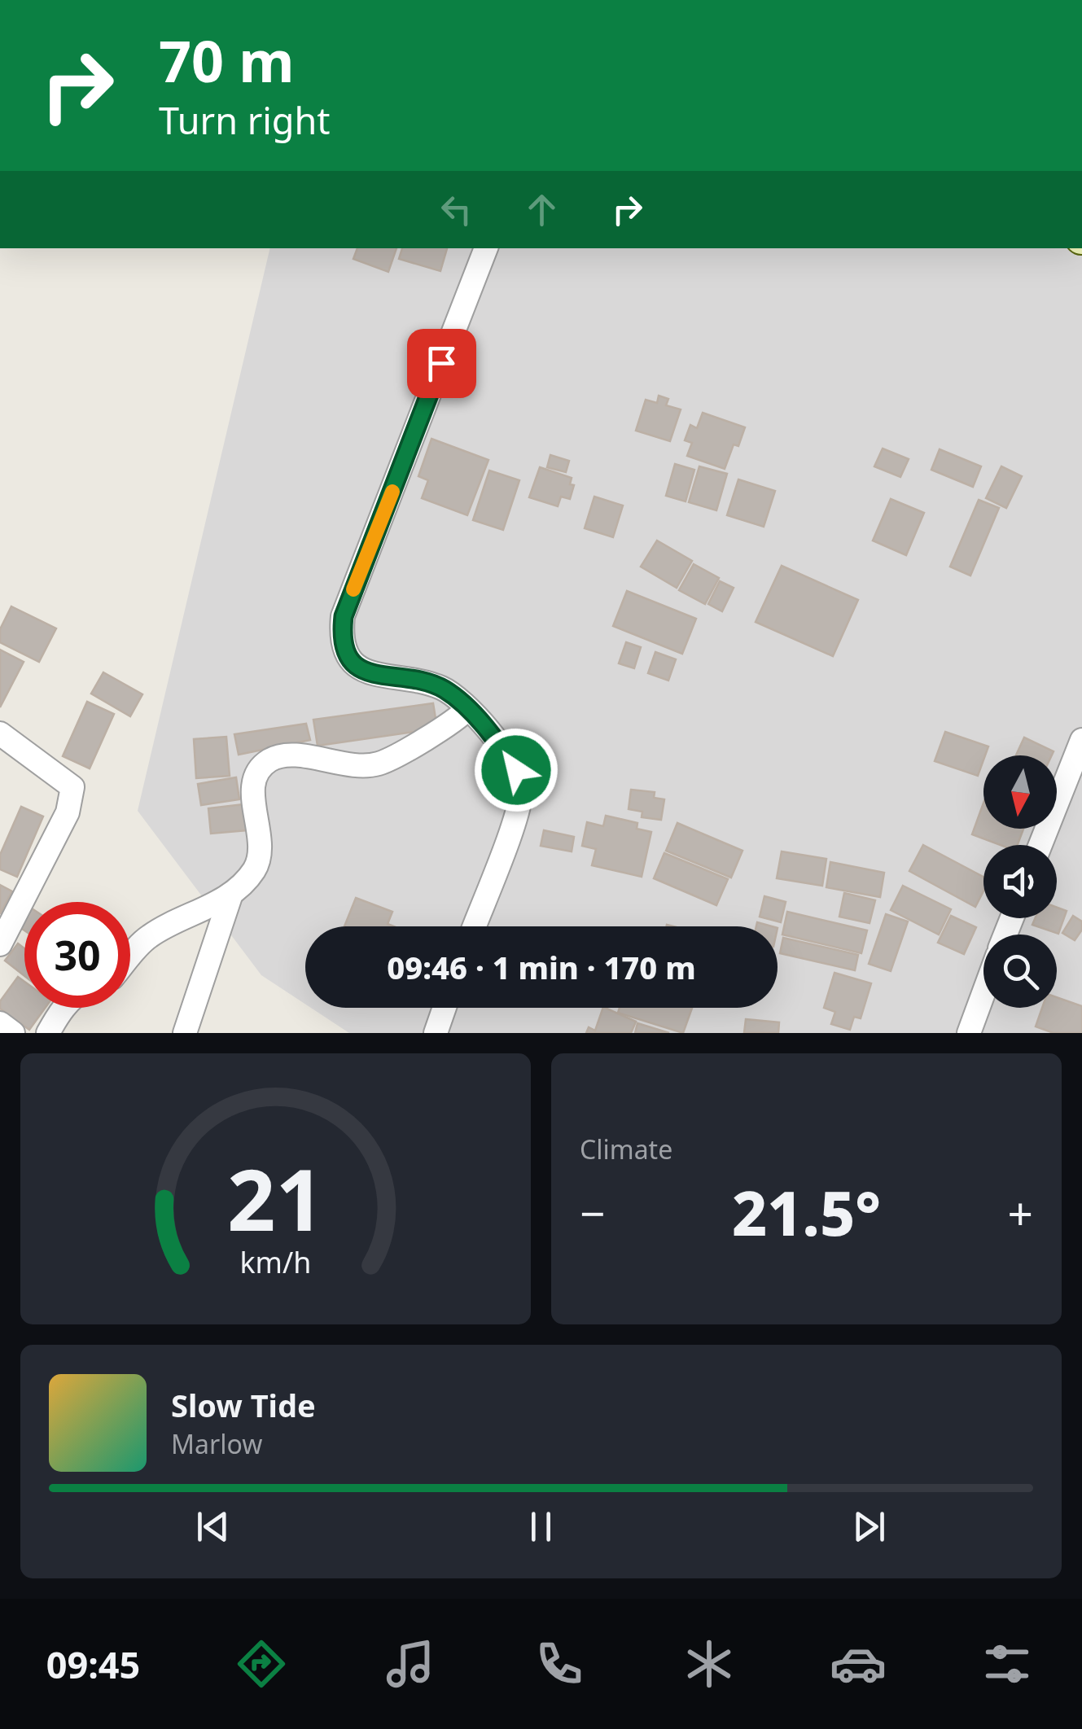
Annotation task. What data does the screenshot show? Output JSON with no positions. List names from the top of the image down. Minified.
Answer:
{"north":"bottom","page":{"turn":["70 m","Turn right"],"limit":"30","trip":"09:46 · 1 min · 170 m","tile":"Climate","heat":["−","21.5°","+"],"song":["Slow Tide","Marlow"],"tabs":"09:45","gauge":["21","km/h"]}}
